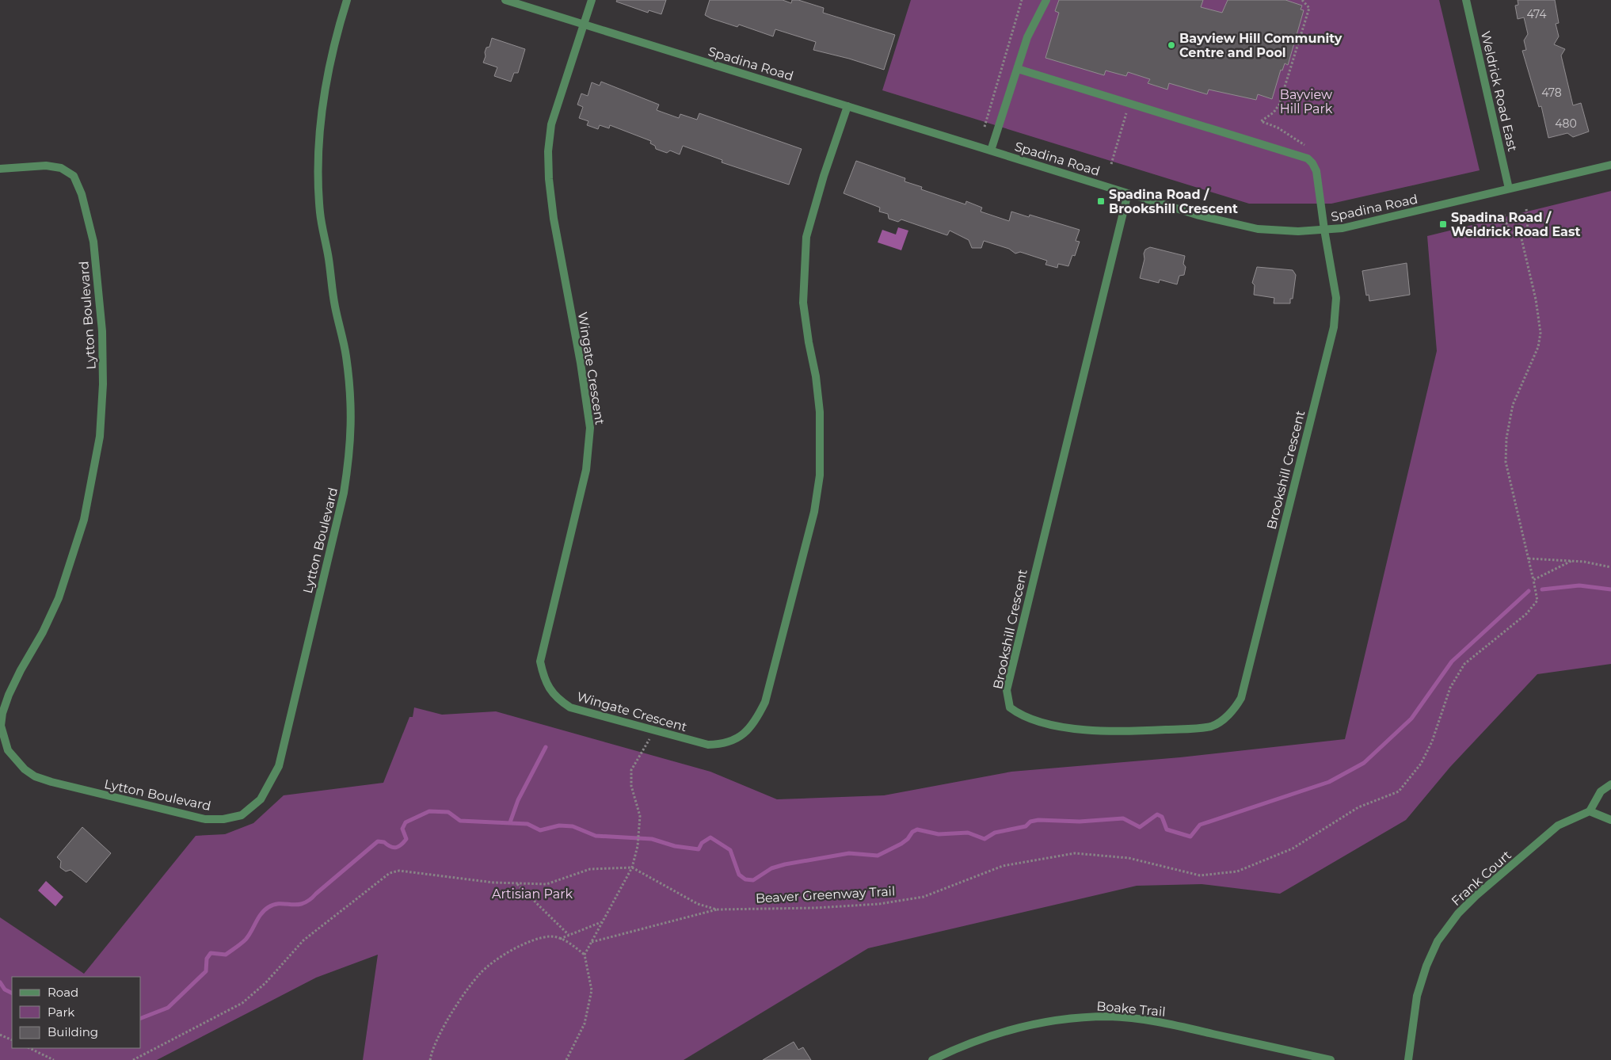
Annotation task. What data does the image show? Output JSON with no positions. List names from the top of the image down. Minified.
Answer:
{"streets":{"street":["Spadina Road","Weldrick Road East","Lytton Boulevard","Wingate Crescent","Brookshill Crescent","Frank Court","Boake Trail"],"path":["Beaver Greenway Trail"]},"crossings":[["Spadina Road","Weldrick Road East"],["Spadina Road","Wingate Crescent"],["Spadina Road","Brookshill Crescent"]],"parks":["Bayview Hill Park","Artisian Park"],"places":{"other":["Bayview Hill Community Centre and Pool"],"transit":["Spadina Road / Brookshill Crescent","Spadina Road / Weldrick Road East"]},"house_numbers":["474","478","480"],"legend":["Road","Park","Building"]}
